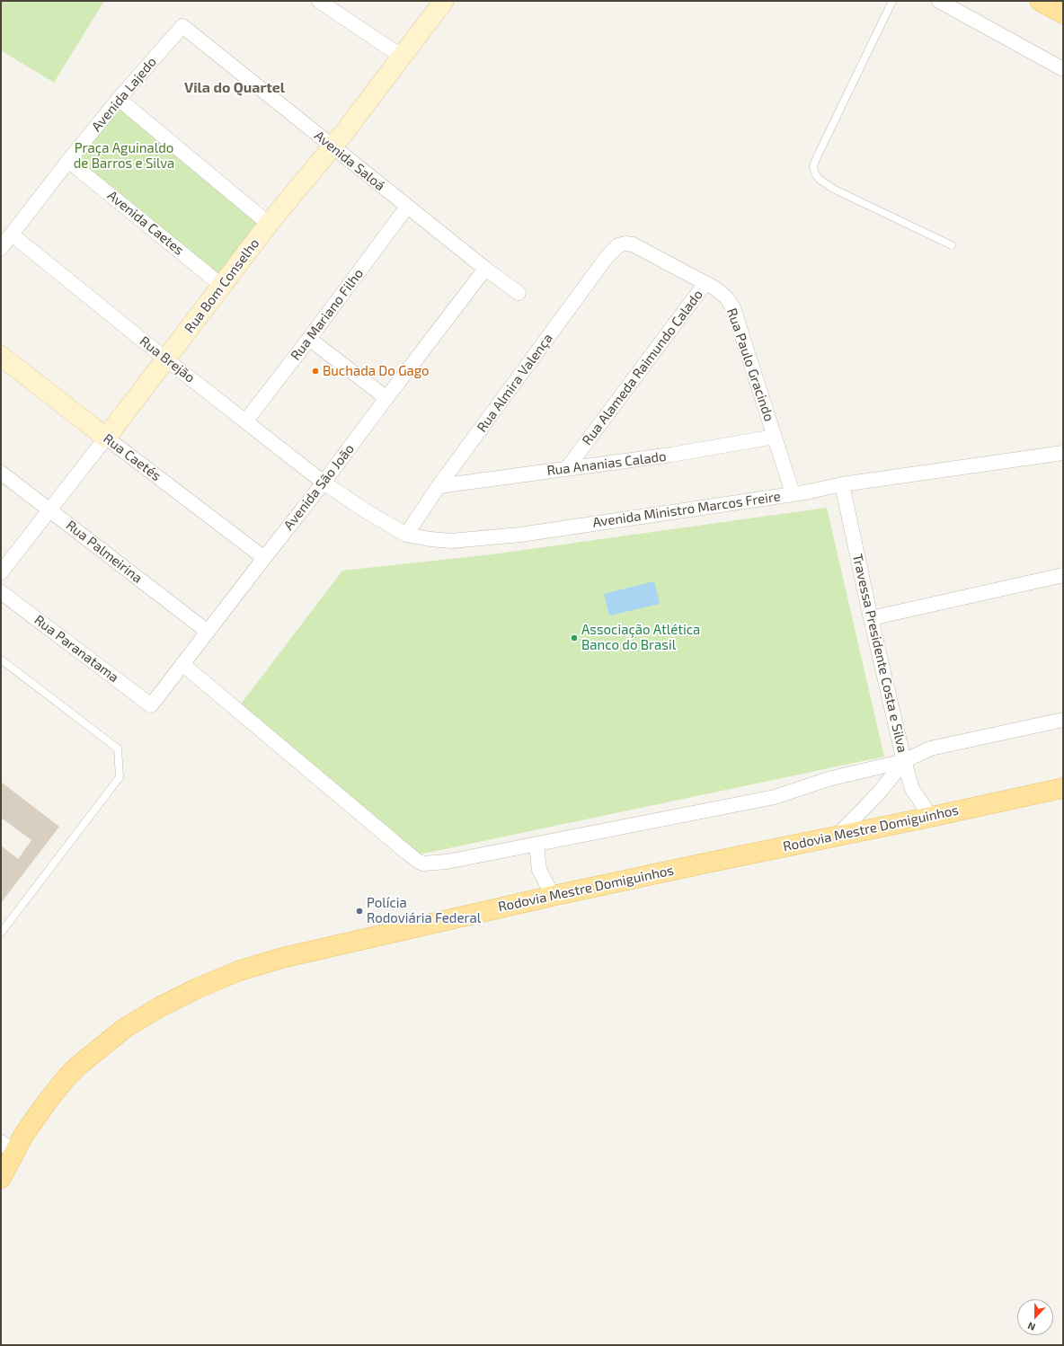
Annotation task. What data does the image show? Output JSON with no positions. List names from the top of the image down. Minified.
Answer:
{"streets":{"main road":["Rodovia Mestre Domiguinhos"],"street":["Avenida Lajedo","Avenida Saloá","Avenida Caetes","Rua Bom Conselho","Rua Mariano Filho","Rua Brejão","Rua Paulo Gracindo","Rua Alameda Raimundo Calado","Rua Almira Valença","Rua Caetés","Rua Ananias Calado","Avenida São João","Avenida Ministro Marcos Freire","Rua Palmeirina","Rua Paranatama","Travessa Presidente Costa e Silva"]},"crossings":[["Avenida Lajedo","Avenida Saloá"],["Avenida Lajedo","Avenida Caetes"],["Avenida Lajedo","Rua Brejão"],["Avenida Saloá","Rua Bom Conselho"],["Avenida Saloá","Rua Mariano Filho"],["Avenida Saloá","Avenida São João"],["Avenida Caetes","Rua Bom Conselho"],["Rua Bom Conselho","Rua Brejão"],["Rua Bom Conselho","Rua Caetés"],["Rua Bom Conselho","Rua Palmeirina"],["Rua Mariano Filho","Rua Brejão"],["Rua Brejão","Avenida São João"],["Rua Brejão","Avenida Ministro Marcos Freire"],["Rua Paulo Gracindo","Rua Alameda Raimundo Calado"],["Rua Paulo Gracindo","Rua Almira Valença"],["Rua Paulo Gracindo","Rua Ananias Calado"],["Rua Paulo Gracindo","Avenida Ministro Marcos Freire"],["Rua Alameda Raimundo Calado","Rua Ananias Calado"],["Rua Almira Valença","Rua Ananias Calado"],["Rua Almira Valença","Avenida Ministro Marcos Freire"],["Rua Caetés","Avenida São João"],["Avenida São João","Avenida Ministro Marcos Freire"],["Avenida São João","Rua Palmeirina"],["Avenida São João","Rua Paranatama"],["Avenida Ministro Marcos Freire","Travessa Presidente Costa e Silva"],["Travessa Presidente Costa e Silva","Rodovia Mestre Domiguinhos"]],"districts":["Vila do Quartel"],"parks":["Praça Aguinaldo de Barros e Silva"],"places":["Buchada Do Gago","Associação Atlética Banco do Brasil","Polícia Rodoviária Federal"],"north":"bottom"}
